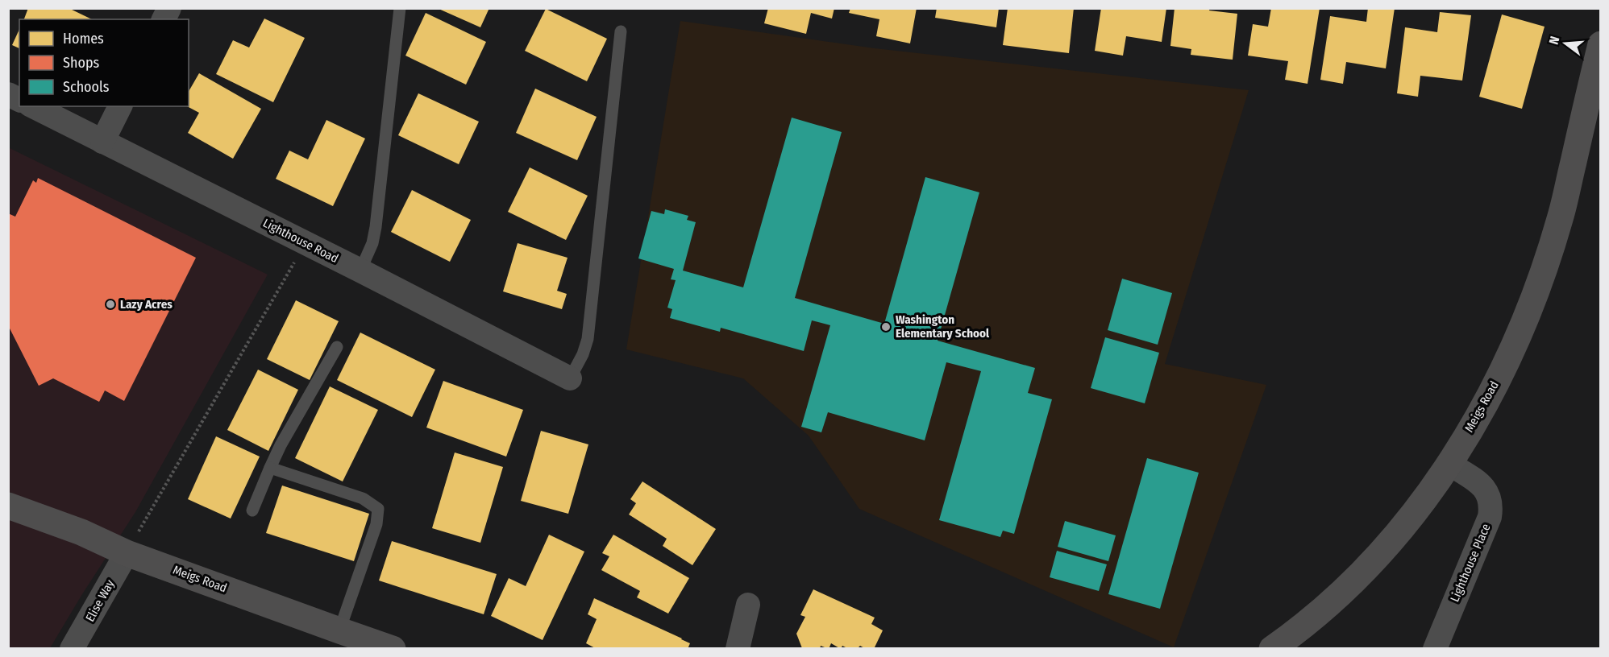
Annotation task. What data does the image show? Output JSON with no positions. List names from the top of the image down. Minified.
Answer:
{"streets":{"main road":["Meigs Road"],"street":["Lighthouse Road","Lighthouse Place","Elise Way"]},"crossings":[["Meigs Road","Lighthouse Place"],["Meigs Road","Elise Way"]],"places":["Lazy Acres","Washington Elementary School"],"legend":["Homes","Shops","Schools"],"north":"left"}
